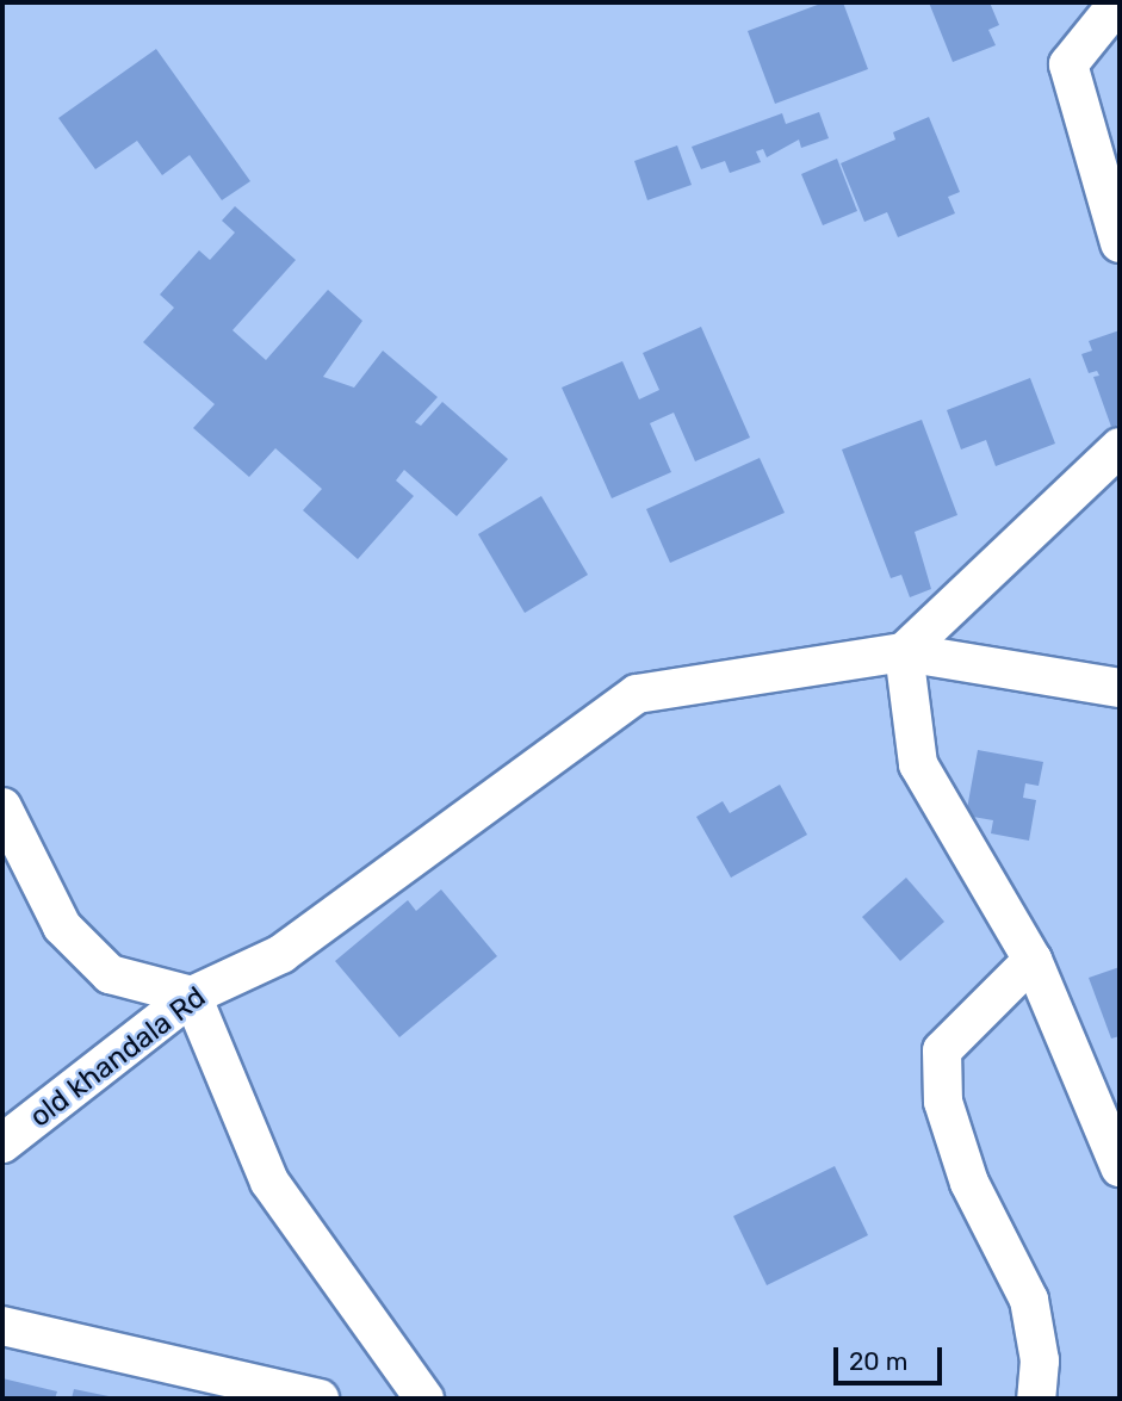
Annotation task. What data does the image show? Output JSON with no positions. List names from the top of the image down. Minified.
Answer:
{"streets":{"street":["old khandala Rd"]},"scale_bar":"20 m"}
